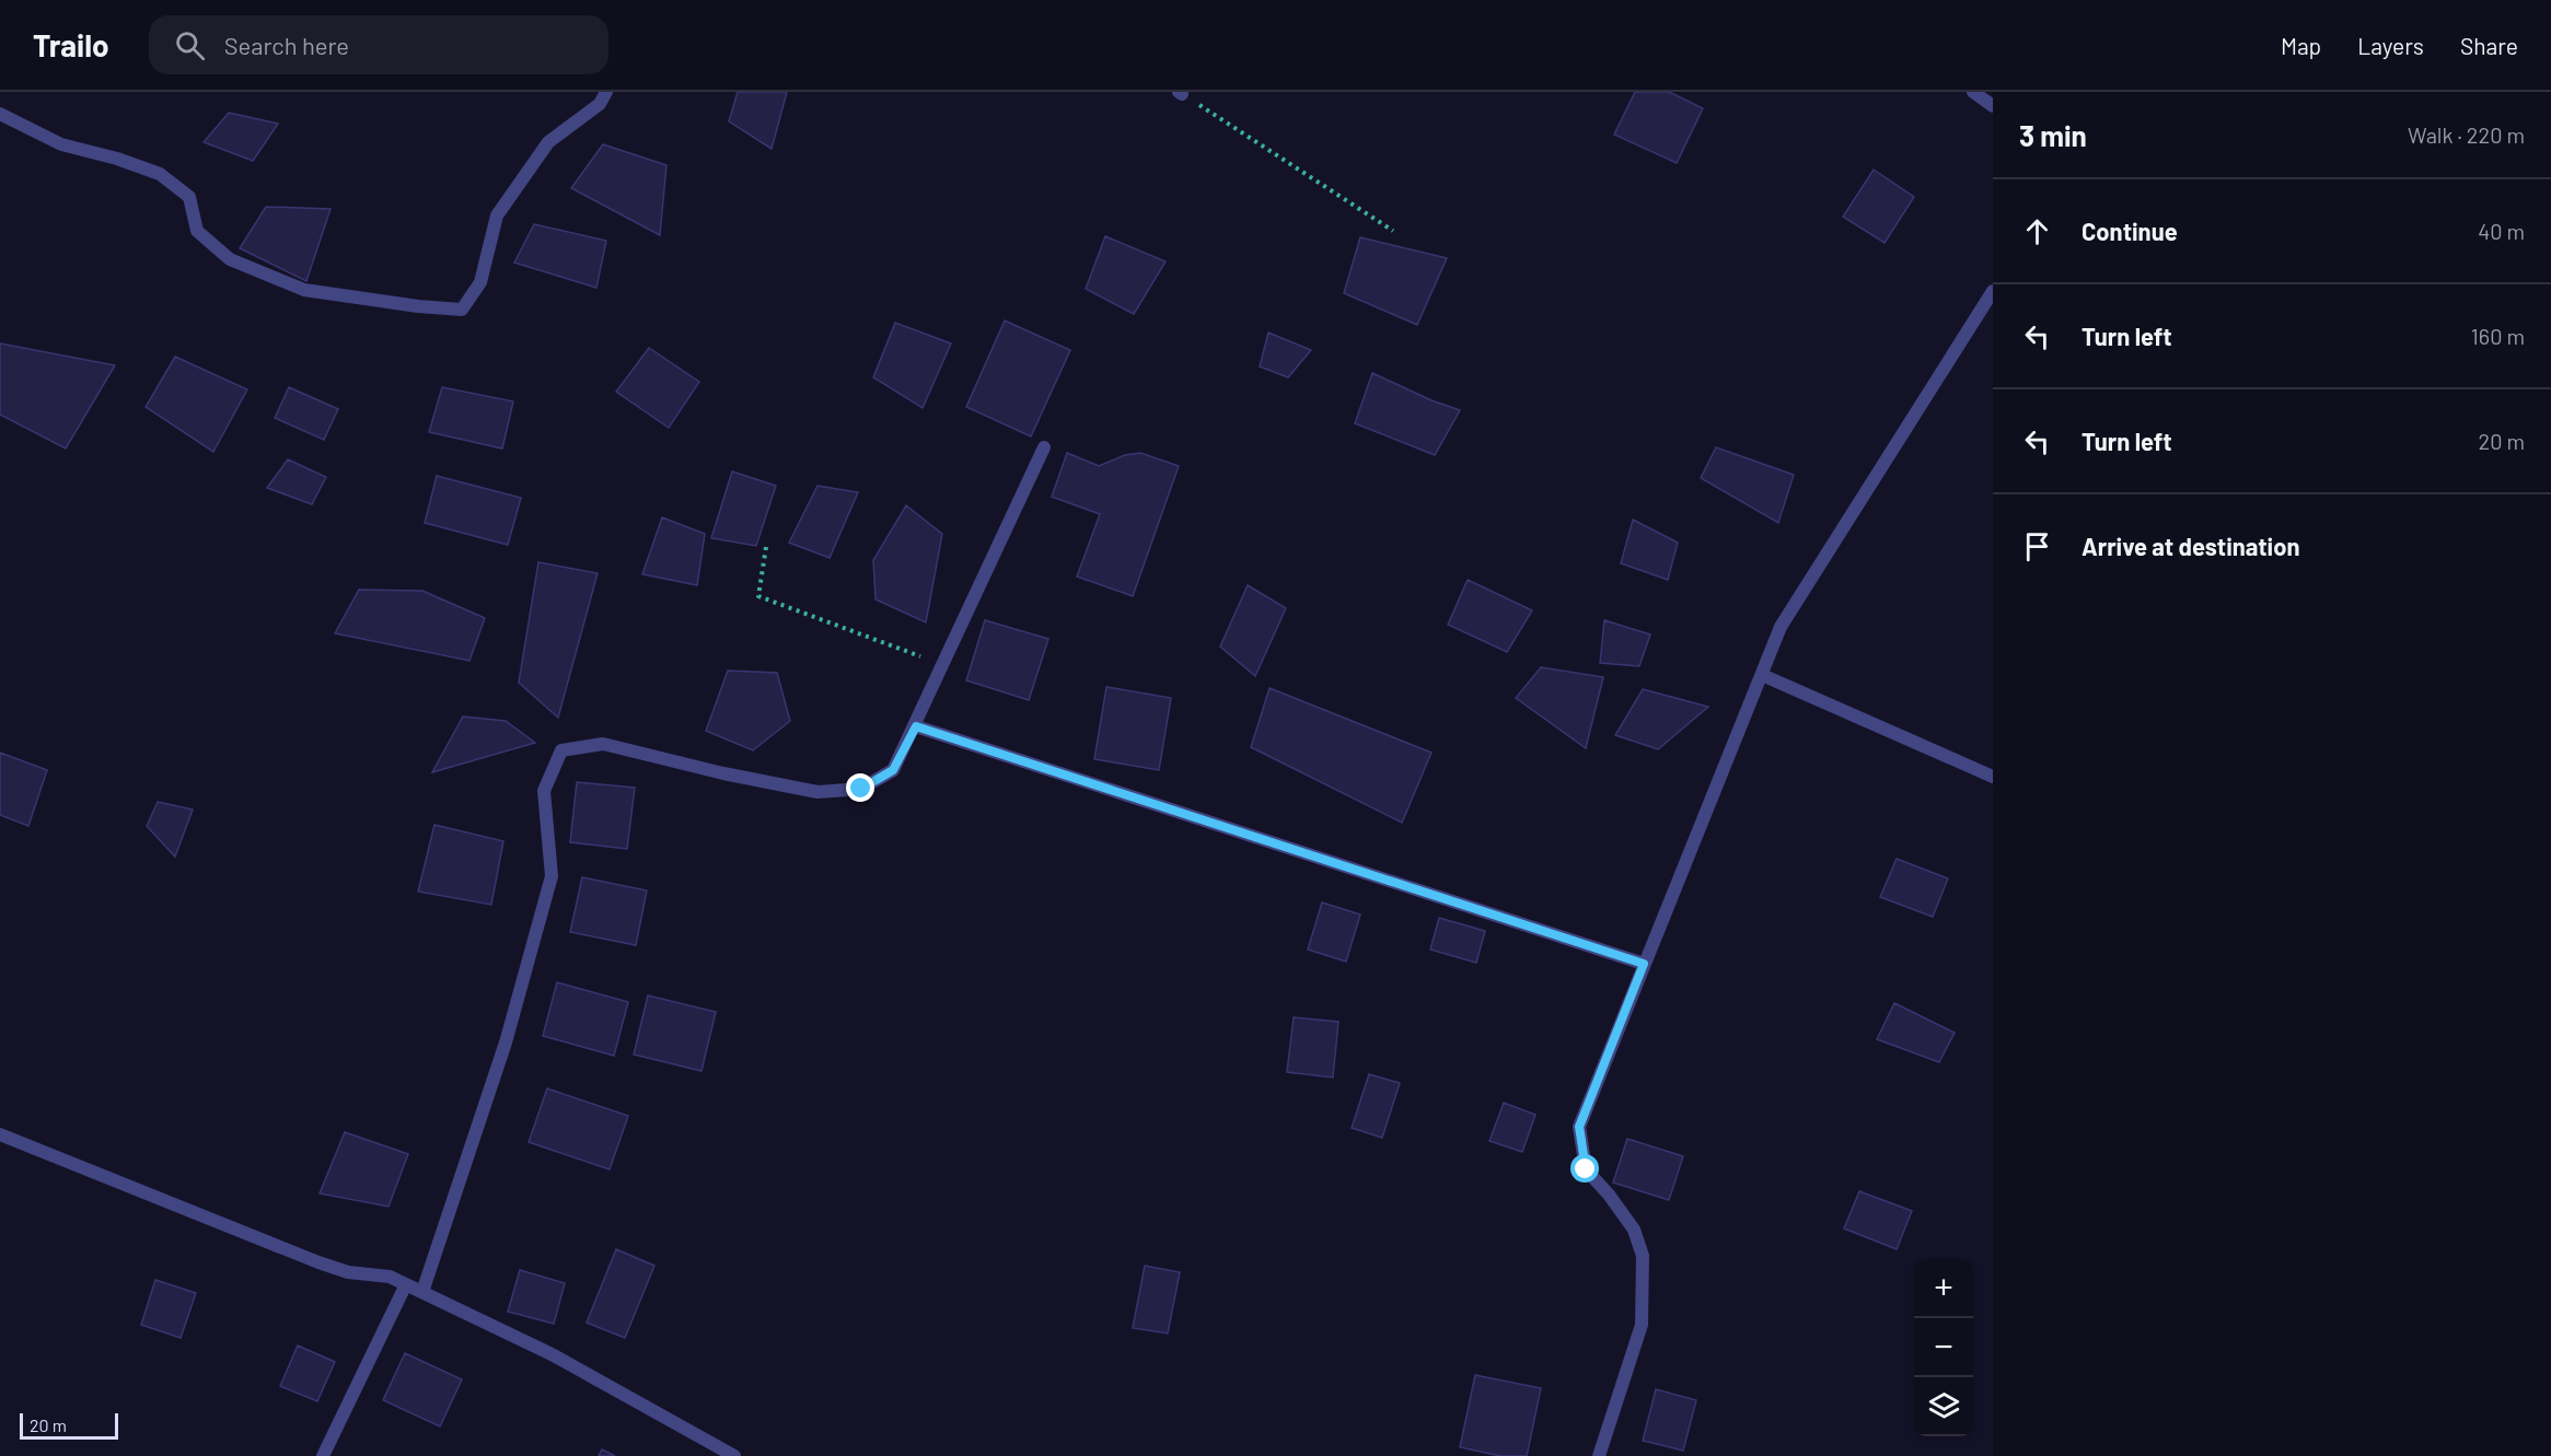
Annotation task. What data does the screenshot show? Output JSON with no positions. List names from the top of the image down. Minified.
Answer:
{"scale_bar":"20 m","page":{"header":"Trailo","search":"Search here","nav":["Map","Layers","Share"],"heading":["3 min","Walk · 220 m"],"list":[["Continue","40 m"],["Turn left","160 m"],["Turn left","20 m"],"Arrive at destination"],"map_buttons":["+","−"],"scale":"20 m"}}
